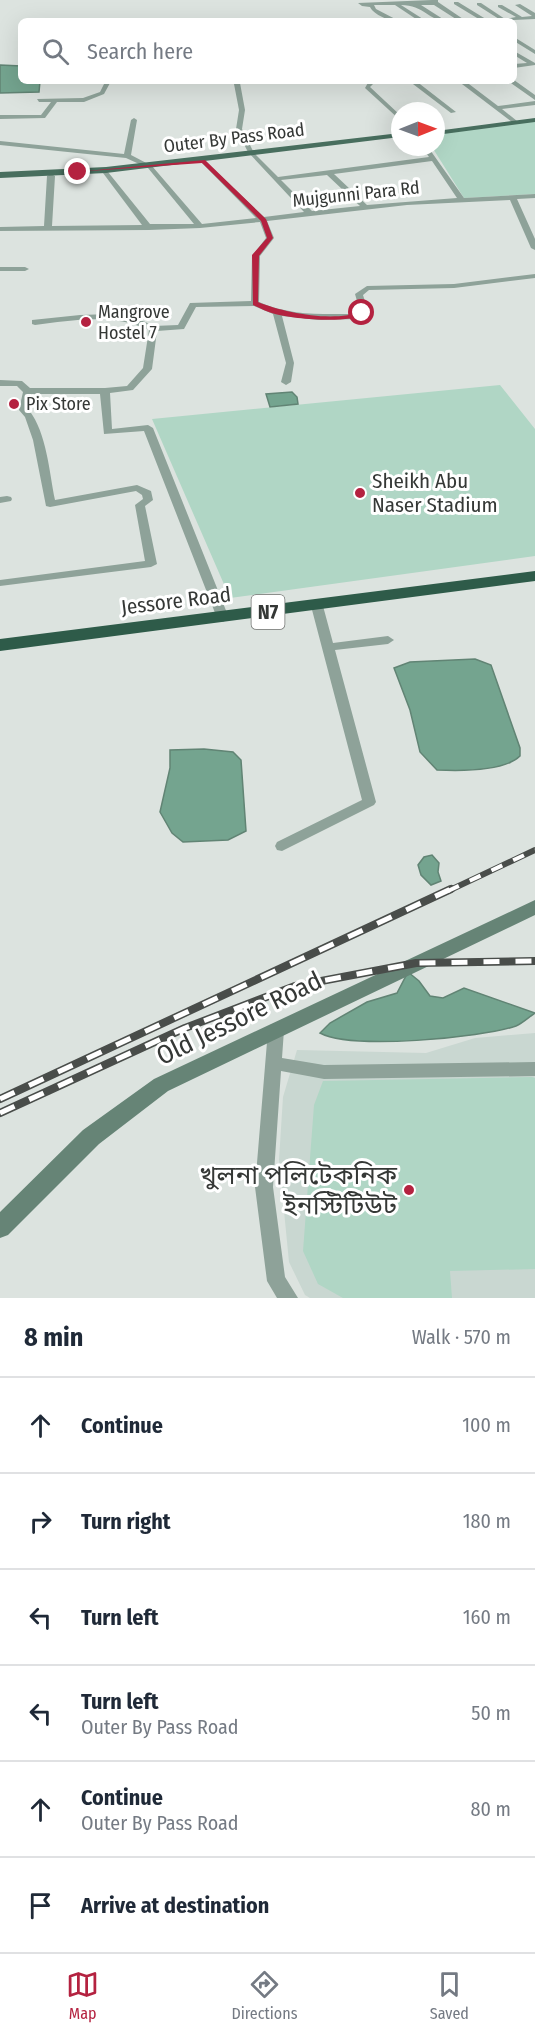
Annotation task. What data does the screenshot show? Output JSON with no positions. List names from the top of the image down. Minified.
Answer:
{"streets":{"highway":["Jessore Road","N7"],"main road":["Outer By Pass Road","Old Jessore Road"],"street":["Mujgunni Para Rd"]},"places":["Mangrove Hostel 7","Pix Store","Sheikh Abu Naser Stadium","খুলনা পলিটেকনিক ইনস্টিটিউট"],"north":"right","page":{"search":"Search here","heading":["8 min","Walk · 570 m"],"list":[["Continue","100 m"],["Turn right","180 m"],["Turn left","160 m"],["Turn left","Outer By Pass Road","50 m"],["Continue","Outer By Pass Road","80 m"],"Arrive at destination"],"nav":["Map","Directions","Saved"]}}
